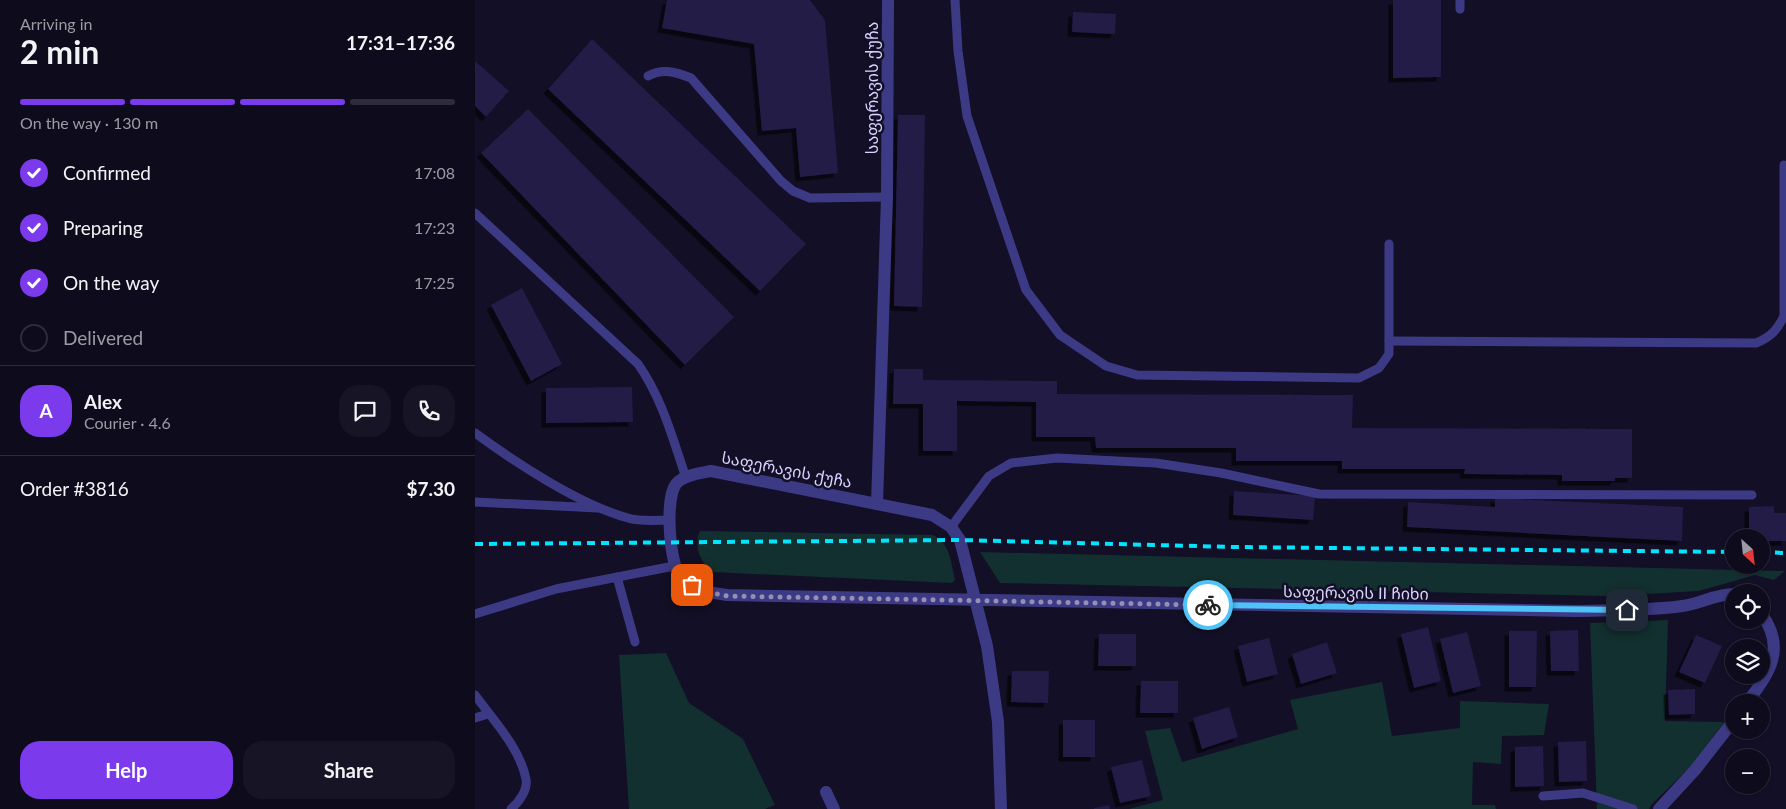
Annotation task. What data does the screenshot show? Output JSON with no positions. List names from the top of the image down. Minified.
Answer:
{"streets":{"street":["საფერავის ქუჩა","საფერავის II ჩიხი"]},"north":"bottom right","page":{"heading":["2 min","Arriving in","17:31–17:36"],"panel":["Alex","Courier · 4.6","Order #3816","$7.30"],"bar":"On the way · 130 m","list":[["Confirmed","17:08"],["Preparing","17:23"],["On the way","17:25"],"Delivered"],"round":"A","map_buttons":["+","−"],"buttons":["Help","Share"]}}
